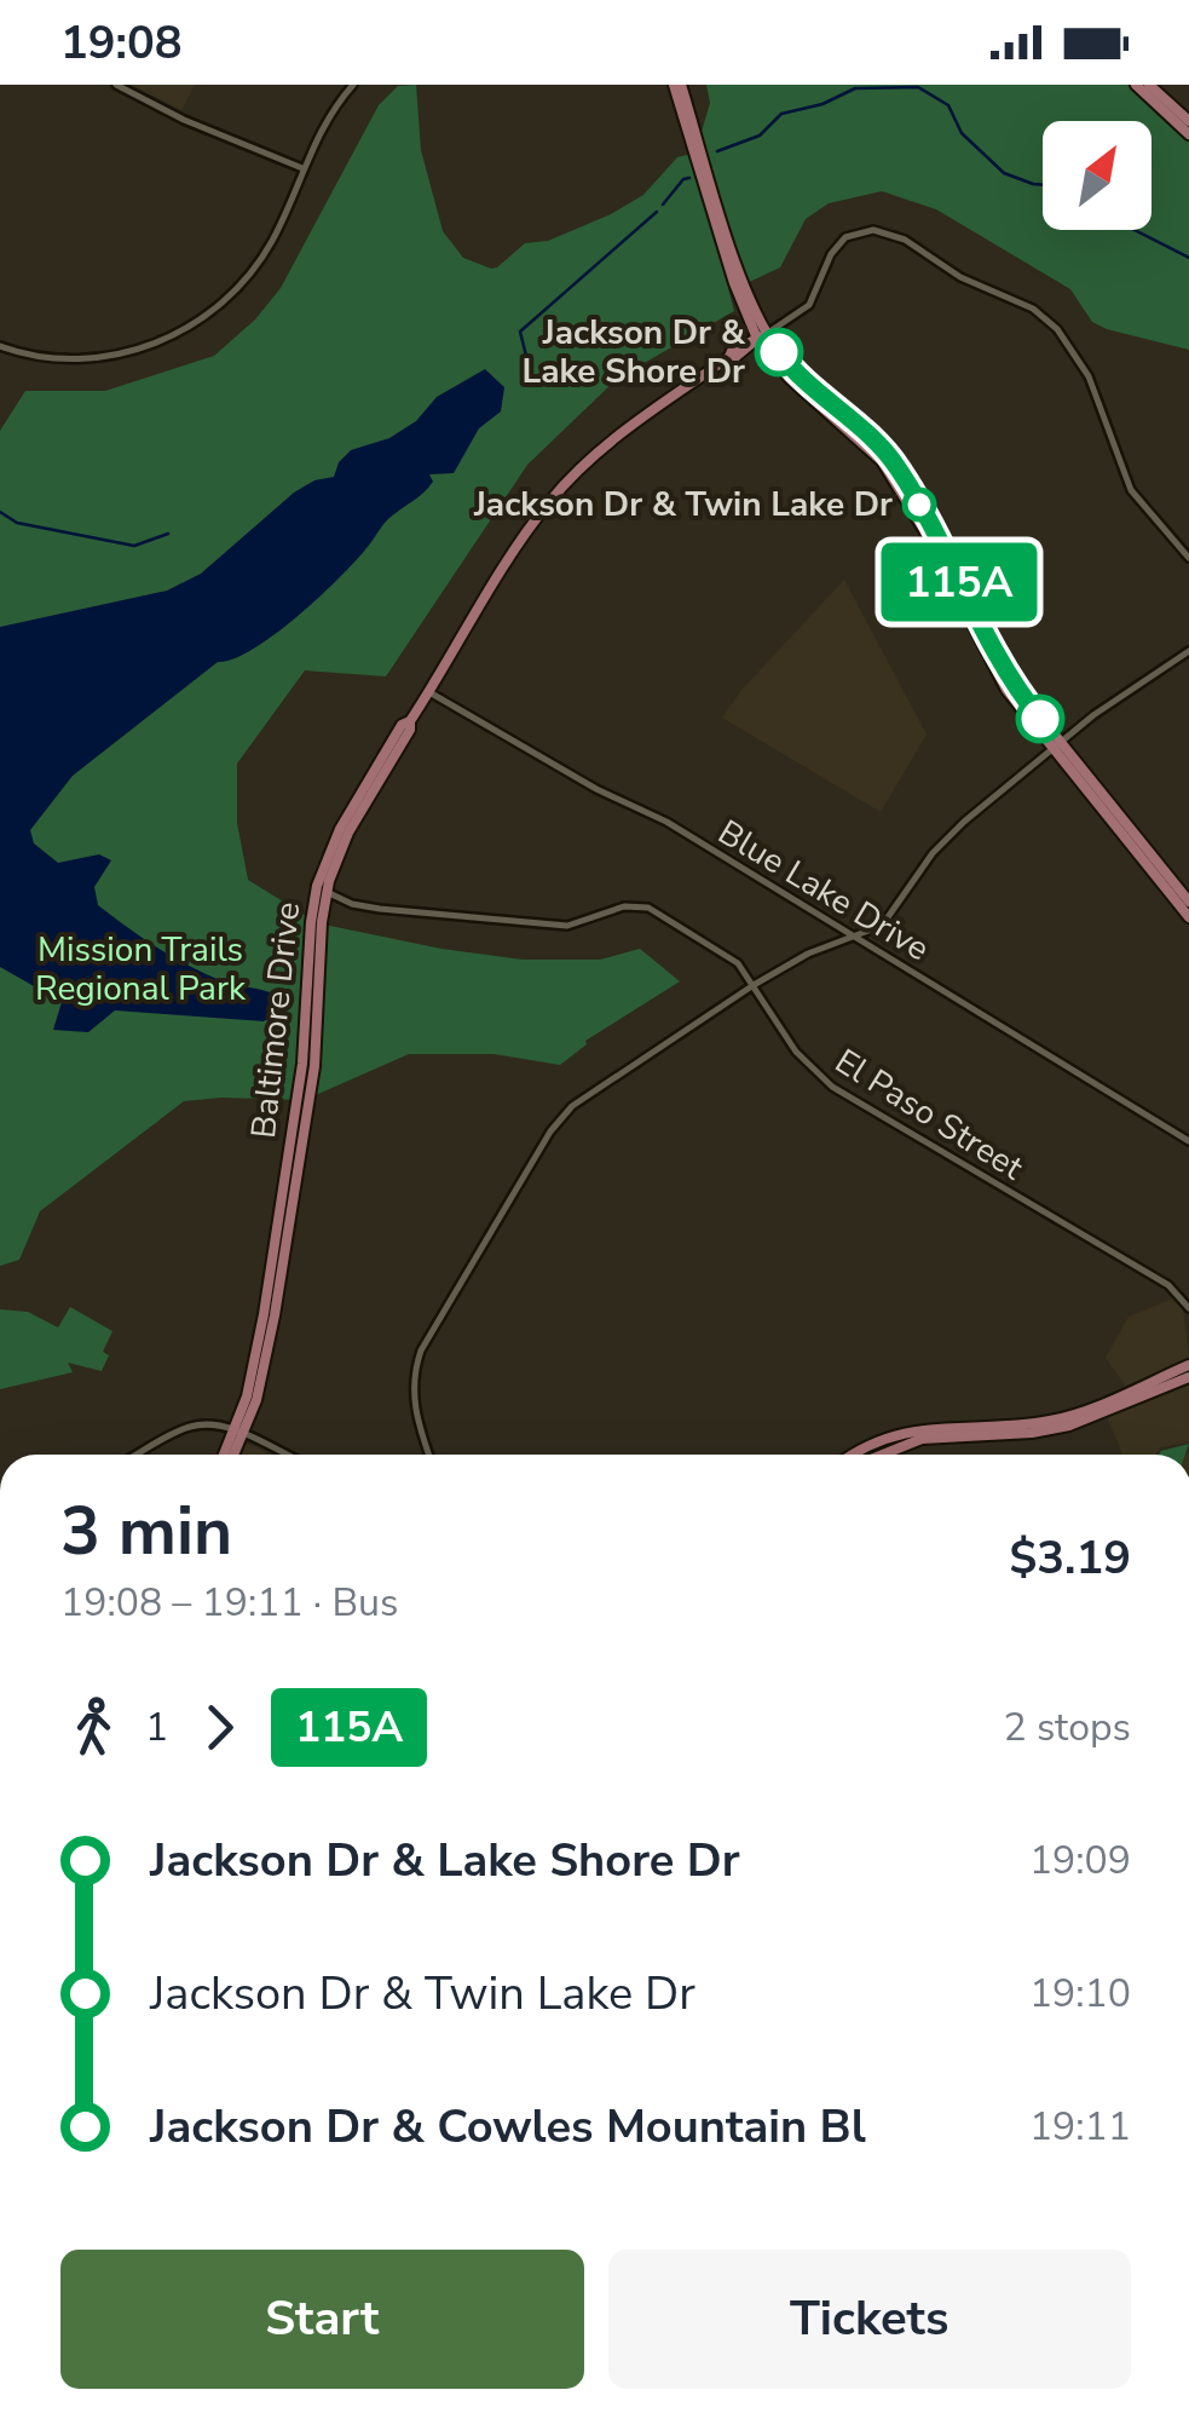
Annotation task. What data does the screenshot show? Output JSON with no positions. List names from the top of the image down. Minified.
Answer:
{"streets":{"main road":["Baltimore Drive"],"street":["Blue Lake Drive","El Paso Street"]},"crossings":[["Baltimore Drive","El Paso Street"]],"parks":["Mission Trails Regional Park"],"places":["Jackson Dr & Lake Shore Dr","Jackson Dr & Twin Lake Dr"],"lines":["bus line 115A"],"north":"top right","page":{"status":"19:08","on_map":"115A","heading":["3 min","19:08 – 19:11 · Bus","$3.19"],"legs":["1","115A","2 stops"],"list":[{"name":"Jackson Dr & Lake Shore Dr","value":"19:09"},{"name":"Jackson Dr & Twin Lake Dr","value":"19:10"},{"name":"Jackson Dr & Cowles Mountain Bl","value":"19:11"}],"buttons":["Start","Tickets"]}}
